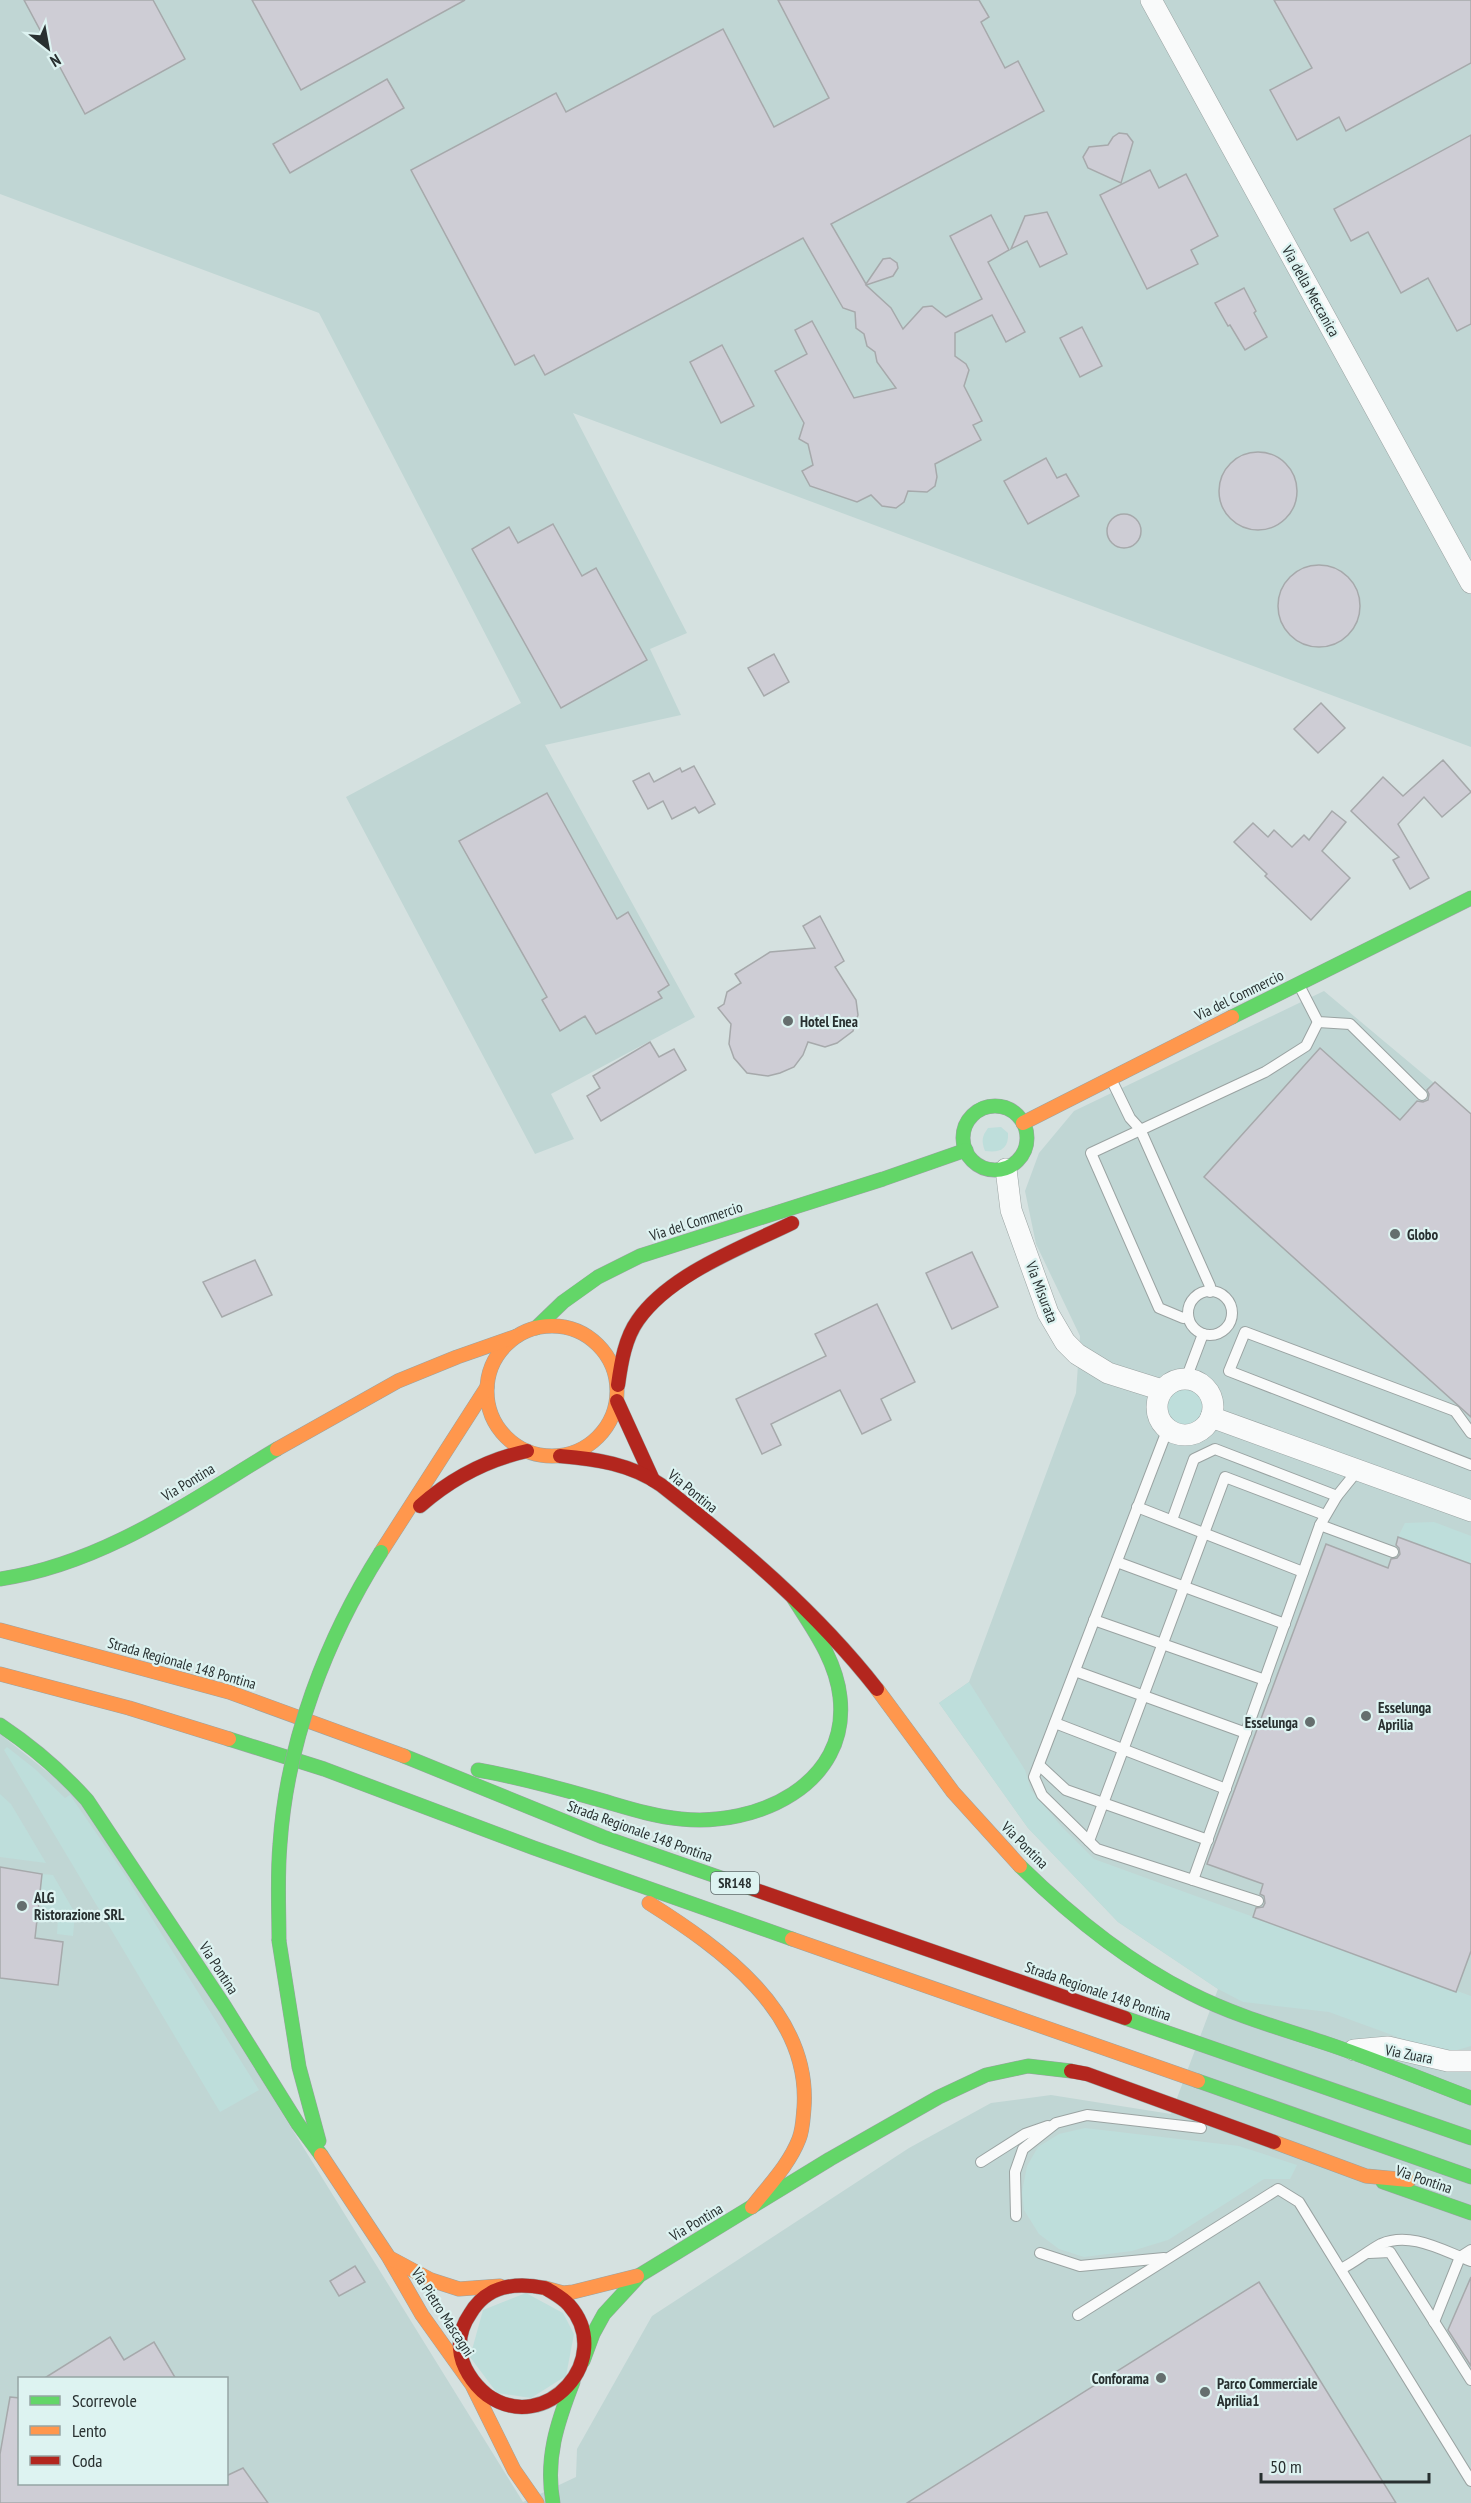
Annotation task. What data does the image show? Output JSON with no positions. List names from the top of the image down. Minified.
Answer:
{"streets":{"main road":["Via del Commercio","Via Pontina","Strada Regionale 148 Pontina","SR148","Via Pietro Mascagni"],"street":["Via della Meccanica","Via Misurata","Via Zuara"]},"crossings":[["Via del Commercio","Via Misurata"],["Via del Commercio","Via Pontina"],["Via Pontina","Via Zuara"],["Via Pontina","Via Pietro Mascagni"]],"places":["Hotel Enea","Globo","Esselunga Aprilia","Esselunga","ALG Ristorazione SRL","Conforama","Parco Commerciale Aprilia1"],"legend":["Scorrevole","Lento","Coda"],"scale_bar":"50 m","north":"bottom right"}
